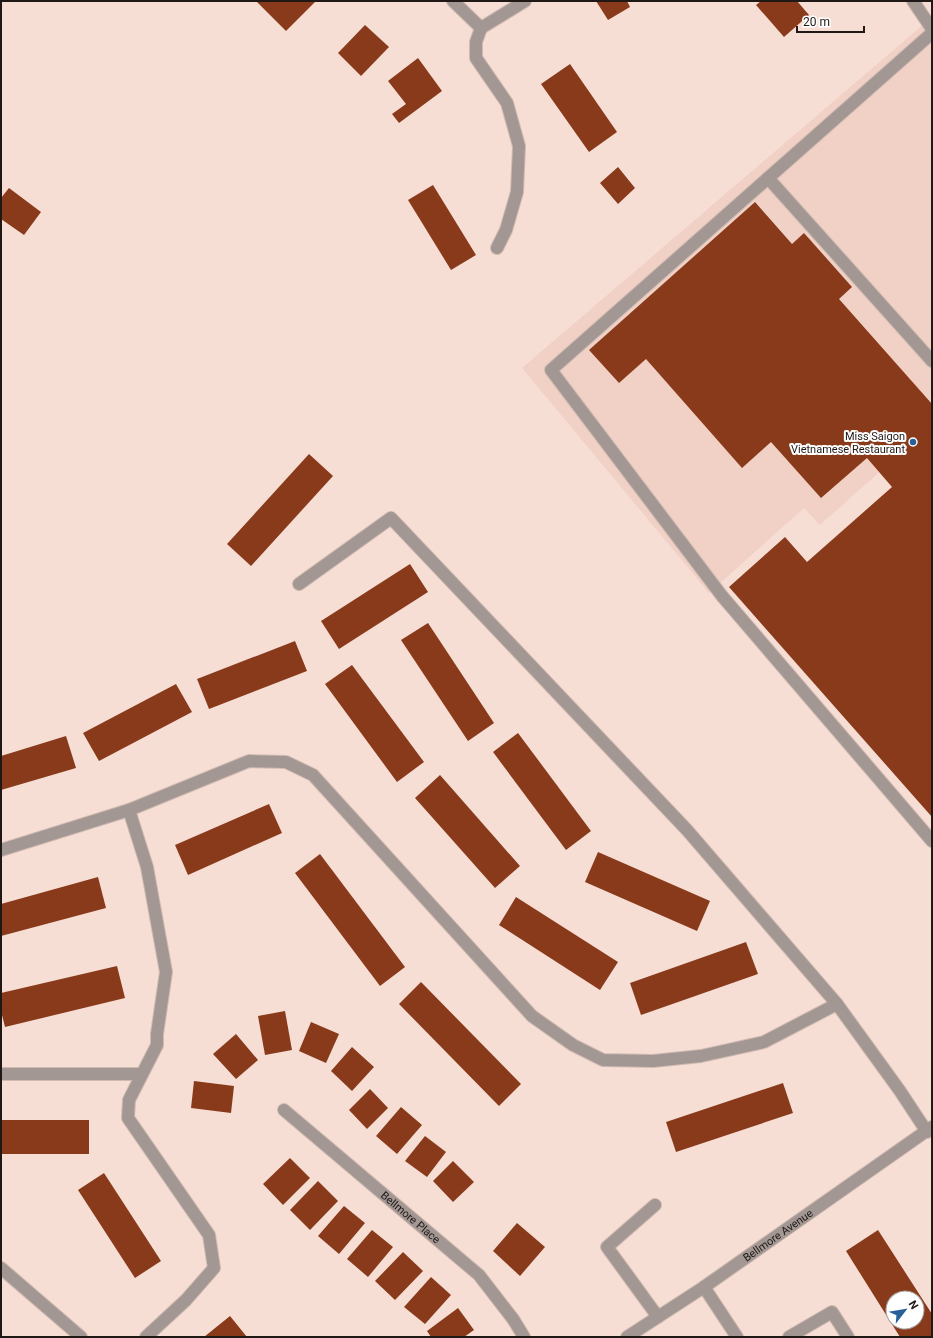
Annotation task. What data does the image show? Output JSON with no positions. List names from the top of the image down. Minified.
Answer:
{"streets":{"street":["Bellmore Place","Bellmore Avenue"]},"places":["Miss Saigon Vietnamese Restaurant"],"scale_bar":"20 m","north":"top right"}
